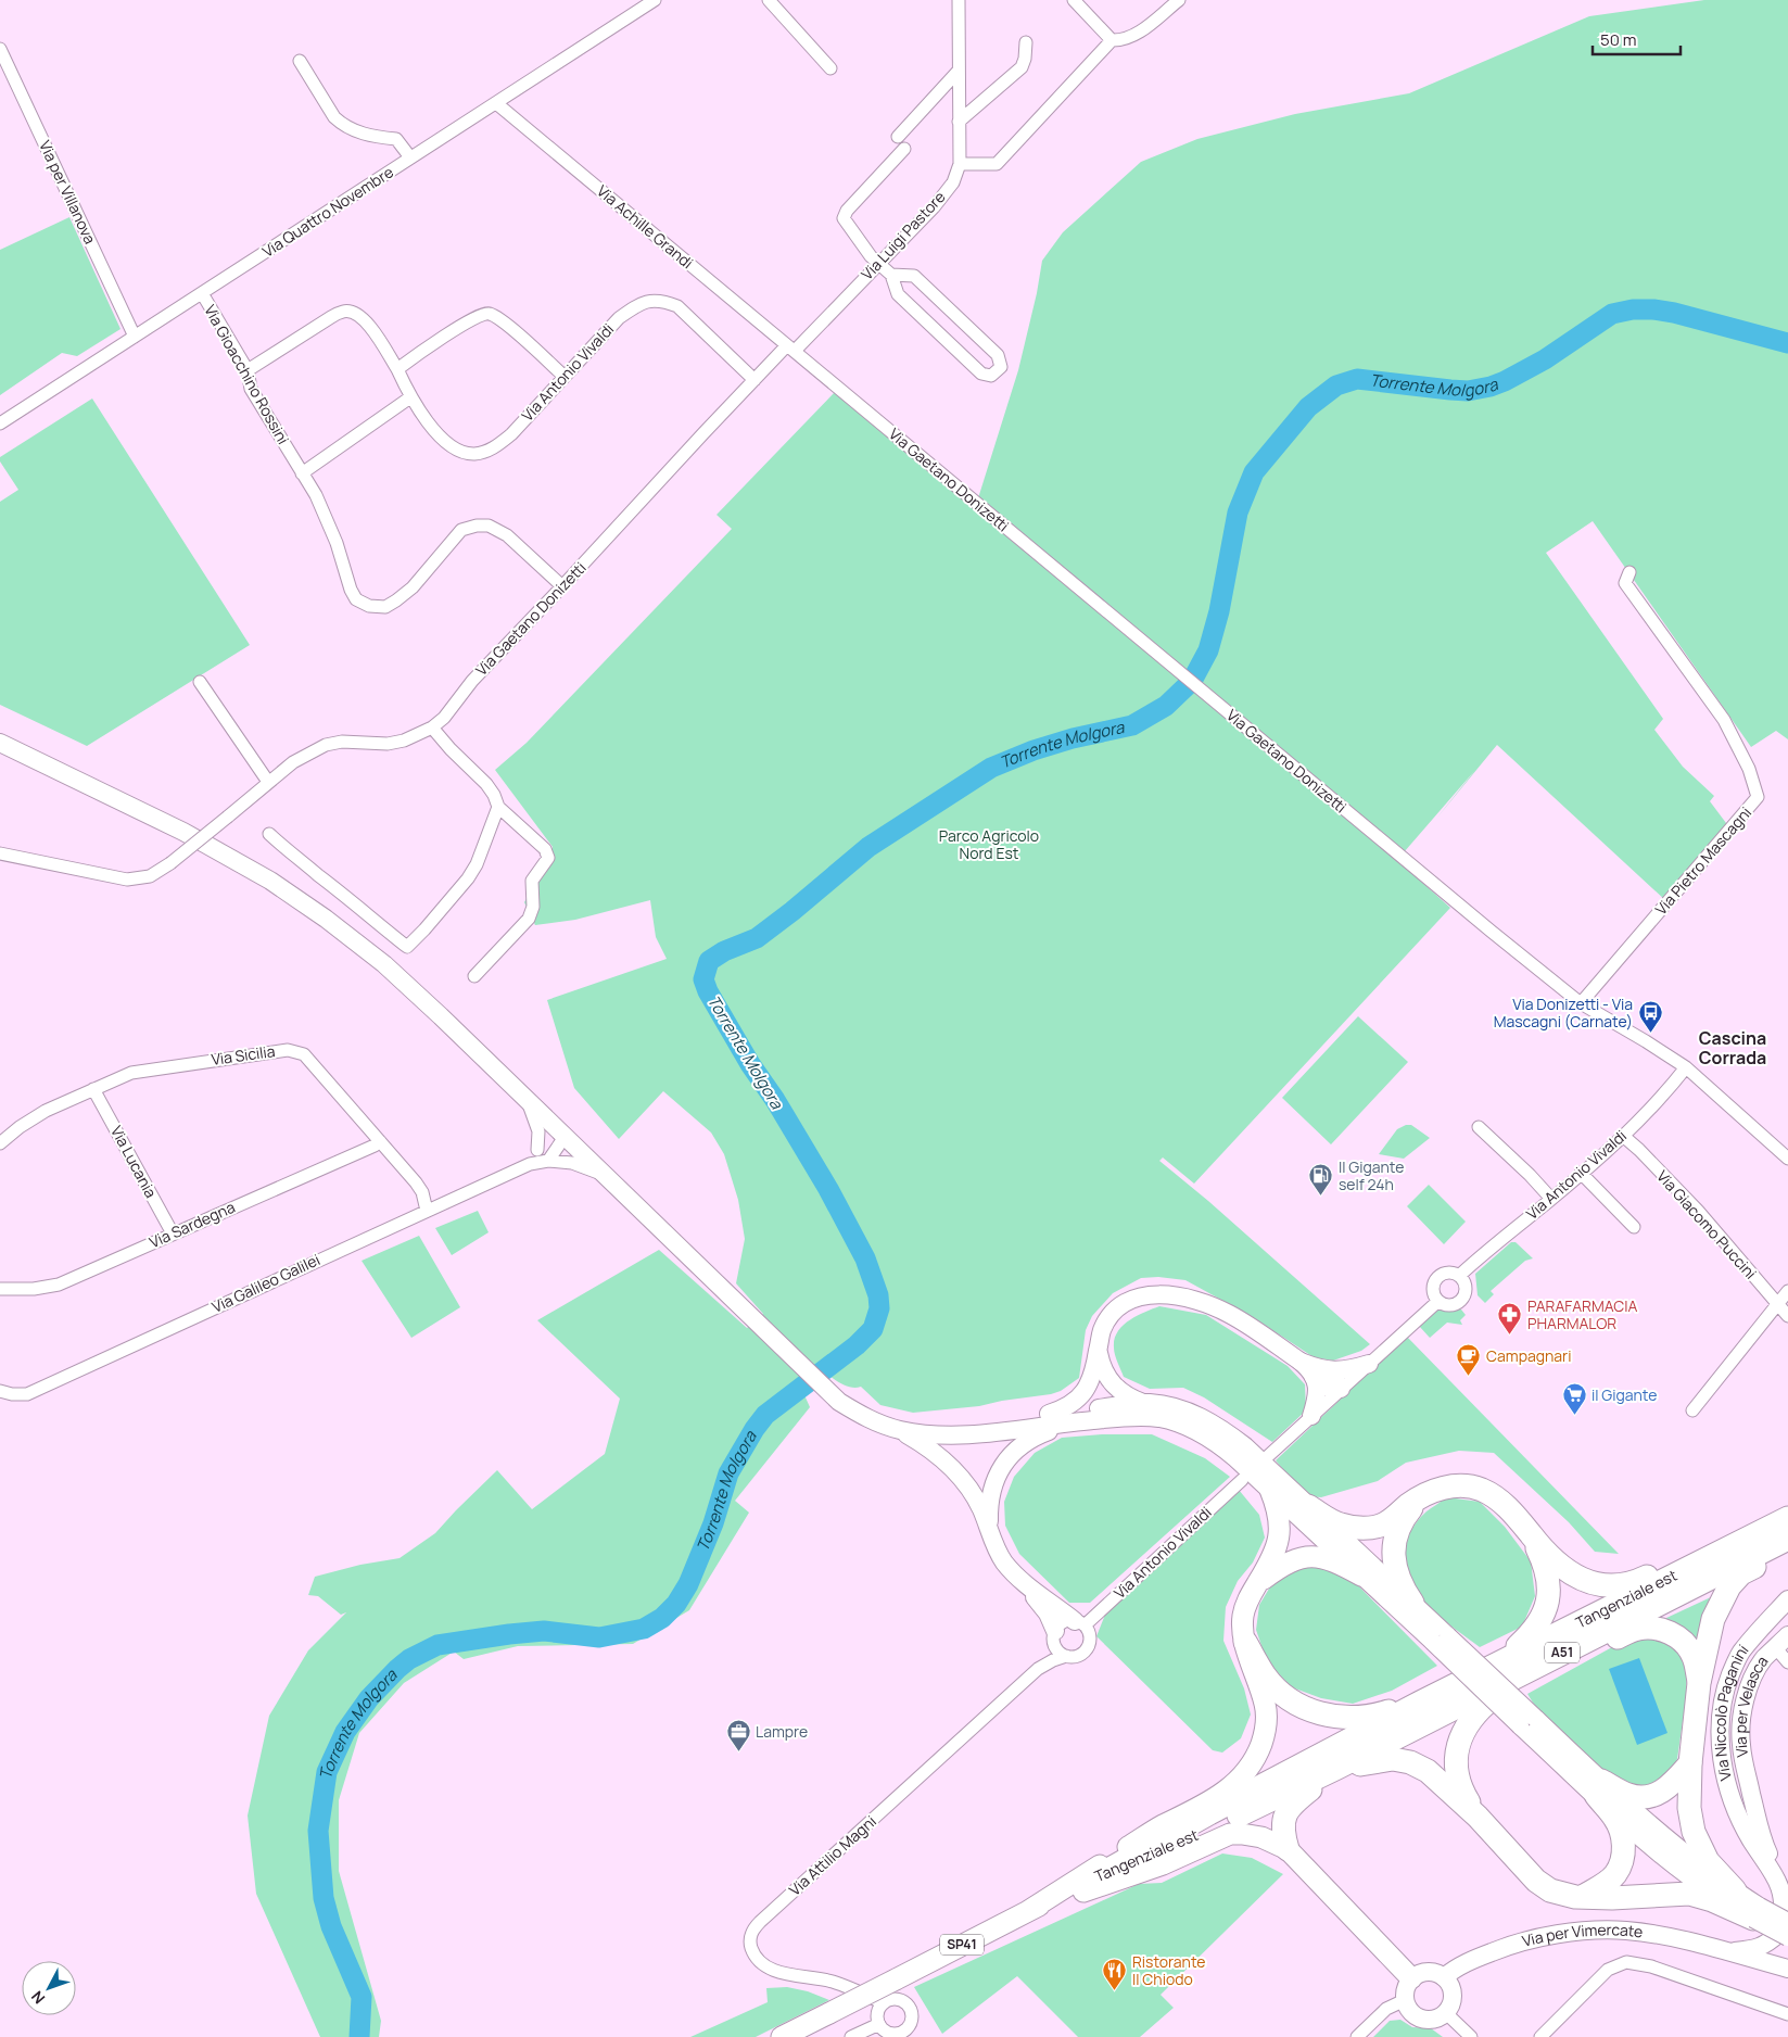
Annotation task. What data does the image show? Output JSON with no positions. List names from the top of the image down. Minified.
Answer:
{"streets":{"highway":["Tangenziale est","A51"],"main road":["Via per Velasca","Via Niccolò Paganini","Via per Vimercate","SP41"],"street":["Via per Villanova","Via Quattro Novembre","Via Achille Grandi","Via Luigi Pastore","Via Antonio Vivaldi","Via Gioacchino Rossini","Via Gaetano Donizetti","Via Pietro Mascagni","Via Sicilia","Via Lucania","Via Sardegna","Via Giacomo Puccini","Via Galileo Galilei","Via Attilio Magni"]},"crossings":[["Via per Villanova","Via Quattro Novembre"],["Via Quattro Novembre","Via Achille Grandi"],["Via Quattro Novembre","Via Gioacchino Rossini"],["Via Achille Grandi","Via Luigi Pastore"],["Via Achille Grandi","Via Gaetano Donizetti"],["Via Luigi Pastore","Via Gaetano Donizetti"],["Via Antonio Vivaldi","Via Gioacchino Rossini"],["Via Antonio Vivaldi","Via Gaetano Donizetti"],["Via Antonio Vivaldi","Via Giacomo Puccini"],["Via Antonio Vivaldi","Via Attilio Magni"],["Via Gioacchino Rossini","Via Gaetano Donizetti"],["Via Gaetano Donizetti","Via Pietro Mascagni"],["Via Sicilia","Via Lucania"],["Via Sicilia","Via Sardegna"],["Via Sicilia","Via Galileo Galilei"],["Via Lucania","Via Sardegna"],["Tangenziale est","SP41"],["Via per Velasca","Via Niccolò Paganini"],["Via Niccolò Paganini","Via per Vimercate"]],"districts":["Cascina Corrada"],"water":["Torrente Molgora"],"parks":["Parco Agricolo Nord Est"],"places":{"bus stop":["Via Donizetti - Via Mascagni (Carnate)"],"fuel station":["Il Gigante self 24h"],"pharmacy":["PARAFARMACIA PHARMALOR"],"cafe":["Campagnari"],"supermarket":["il Gigante"],"office":["Lampre"],"restaurant":["Ristorante Il Chiodo"]},"scale_bar":"50 m","north":"bottom left"}
